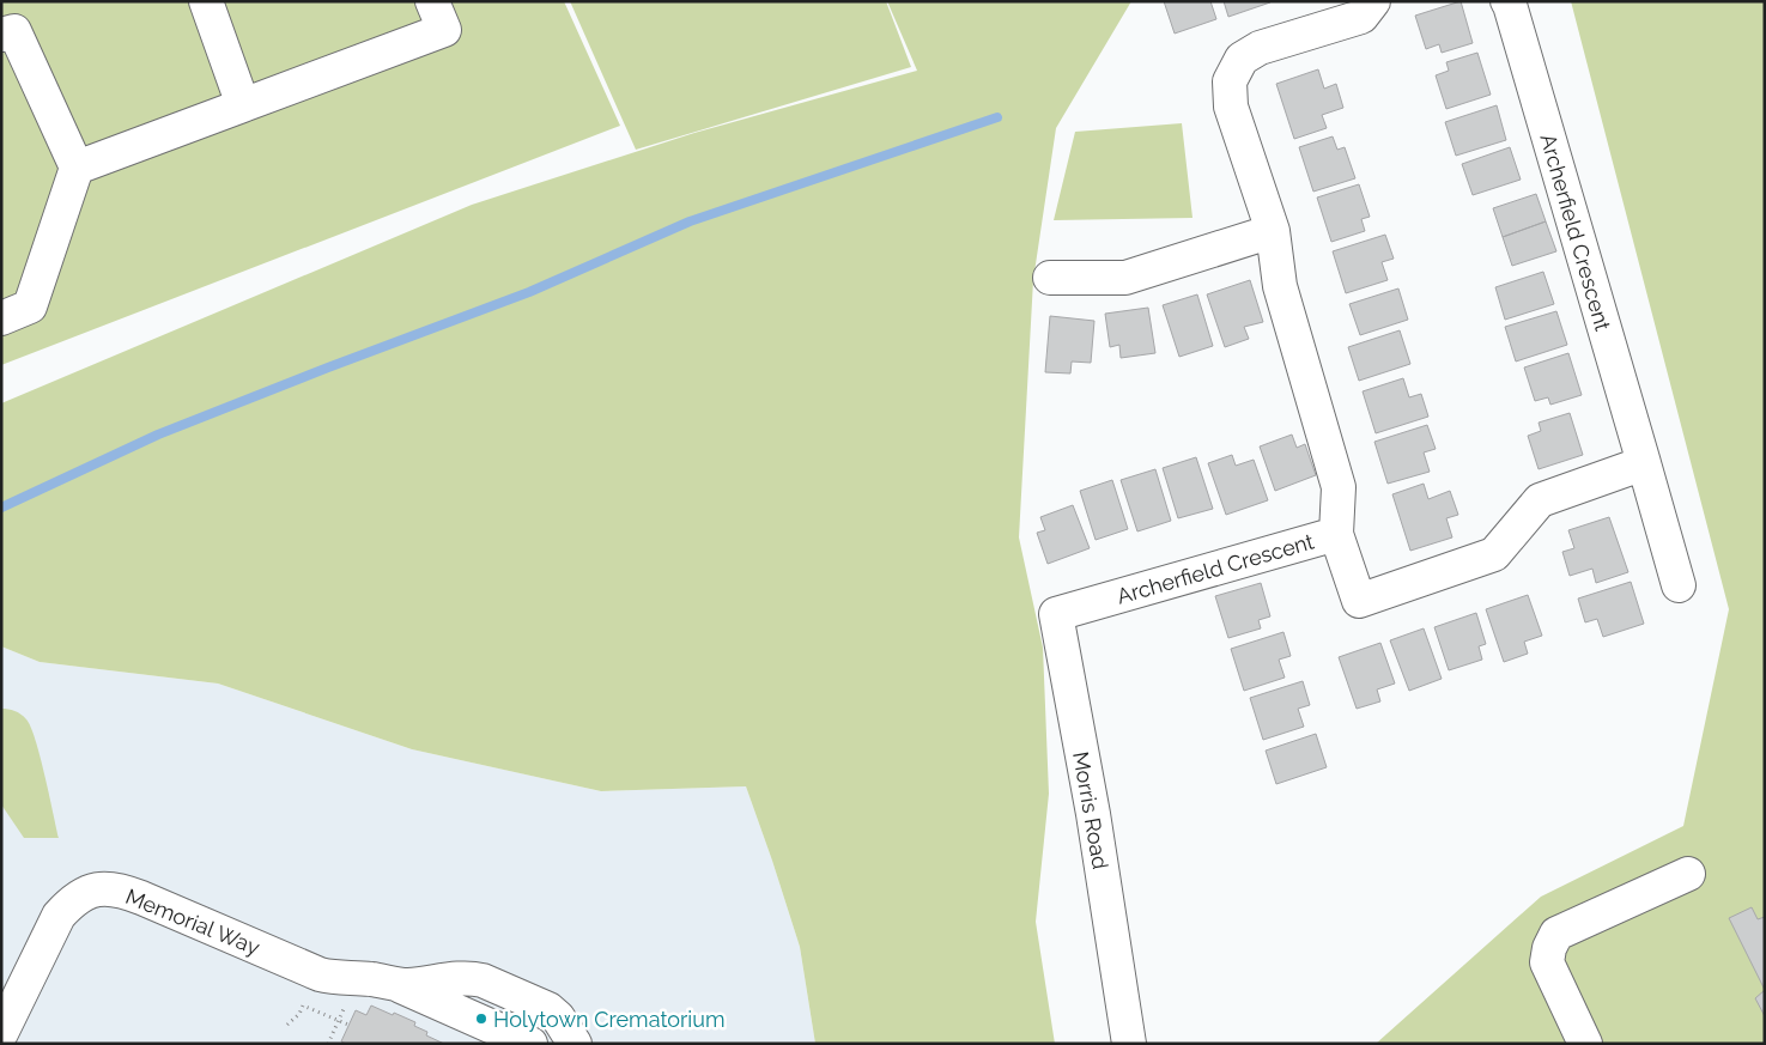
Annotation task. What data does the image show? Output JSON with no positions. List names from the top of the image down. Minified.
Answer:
{"streets":{"street":["Archerfield Crescent","Morris Road","Memorial Way"]},"crossings":[["Archerfield Crescent","Morris Road"]],"places":["Holytown Crematorium"]}
